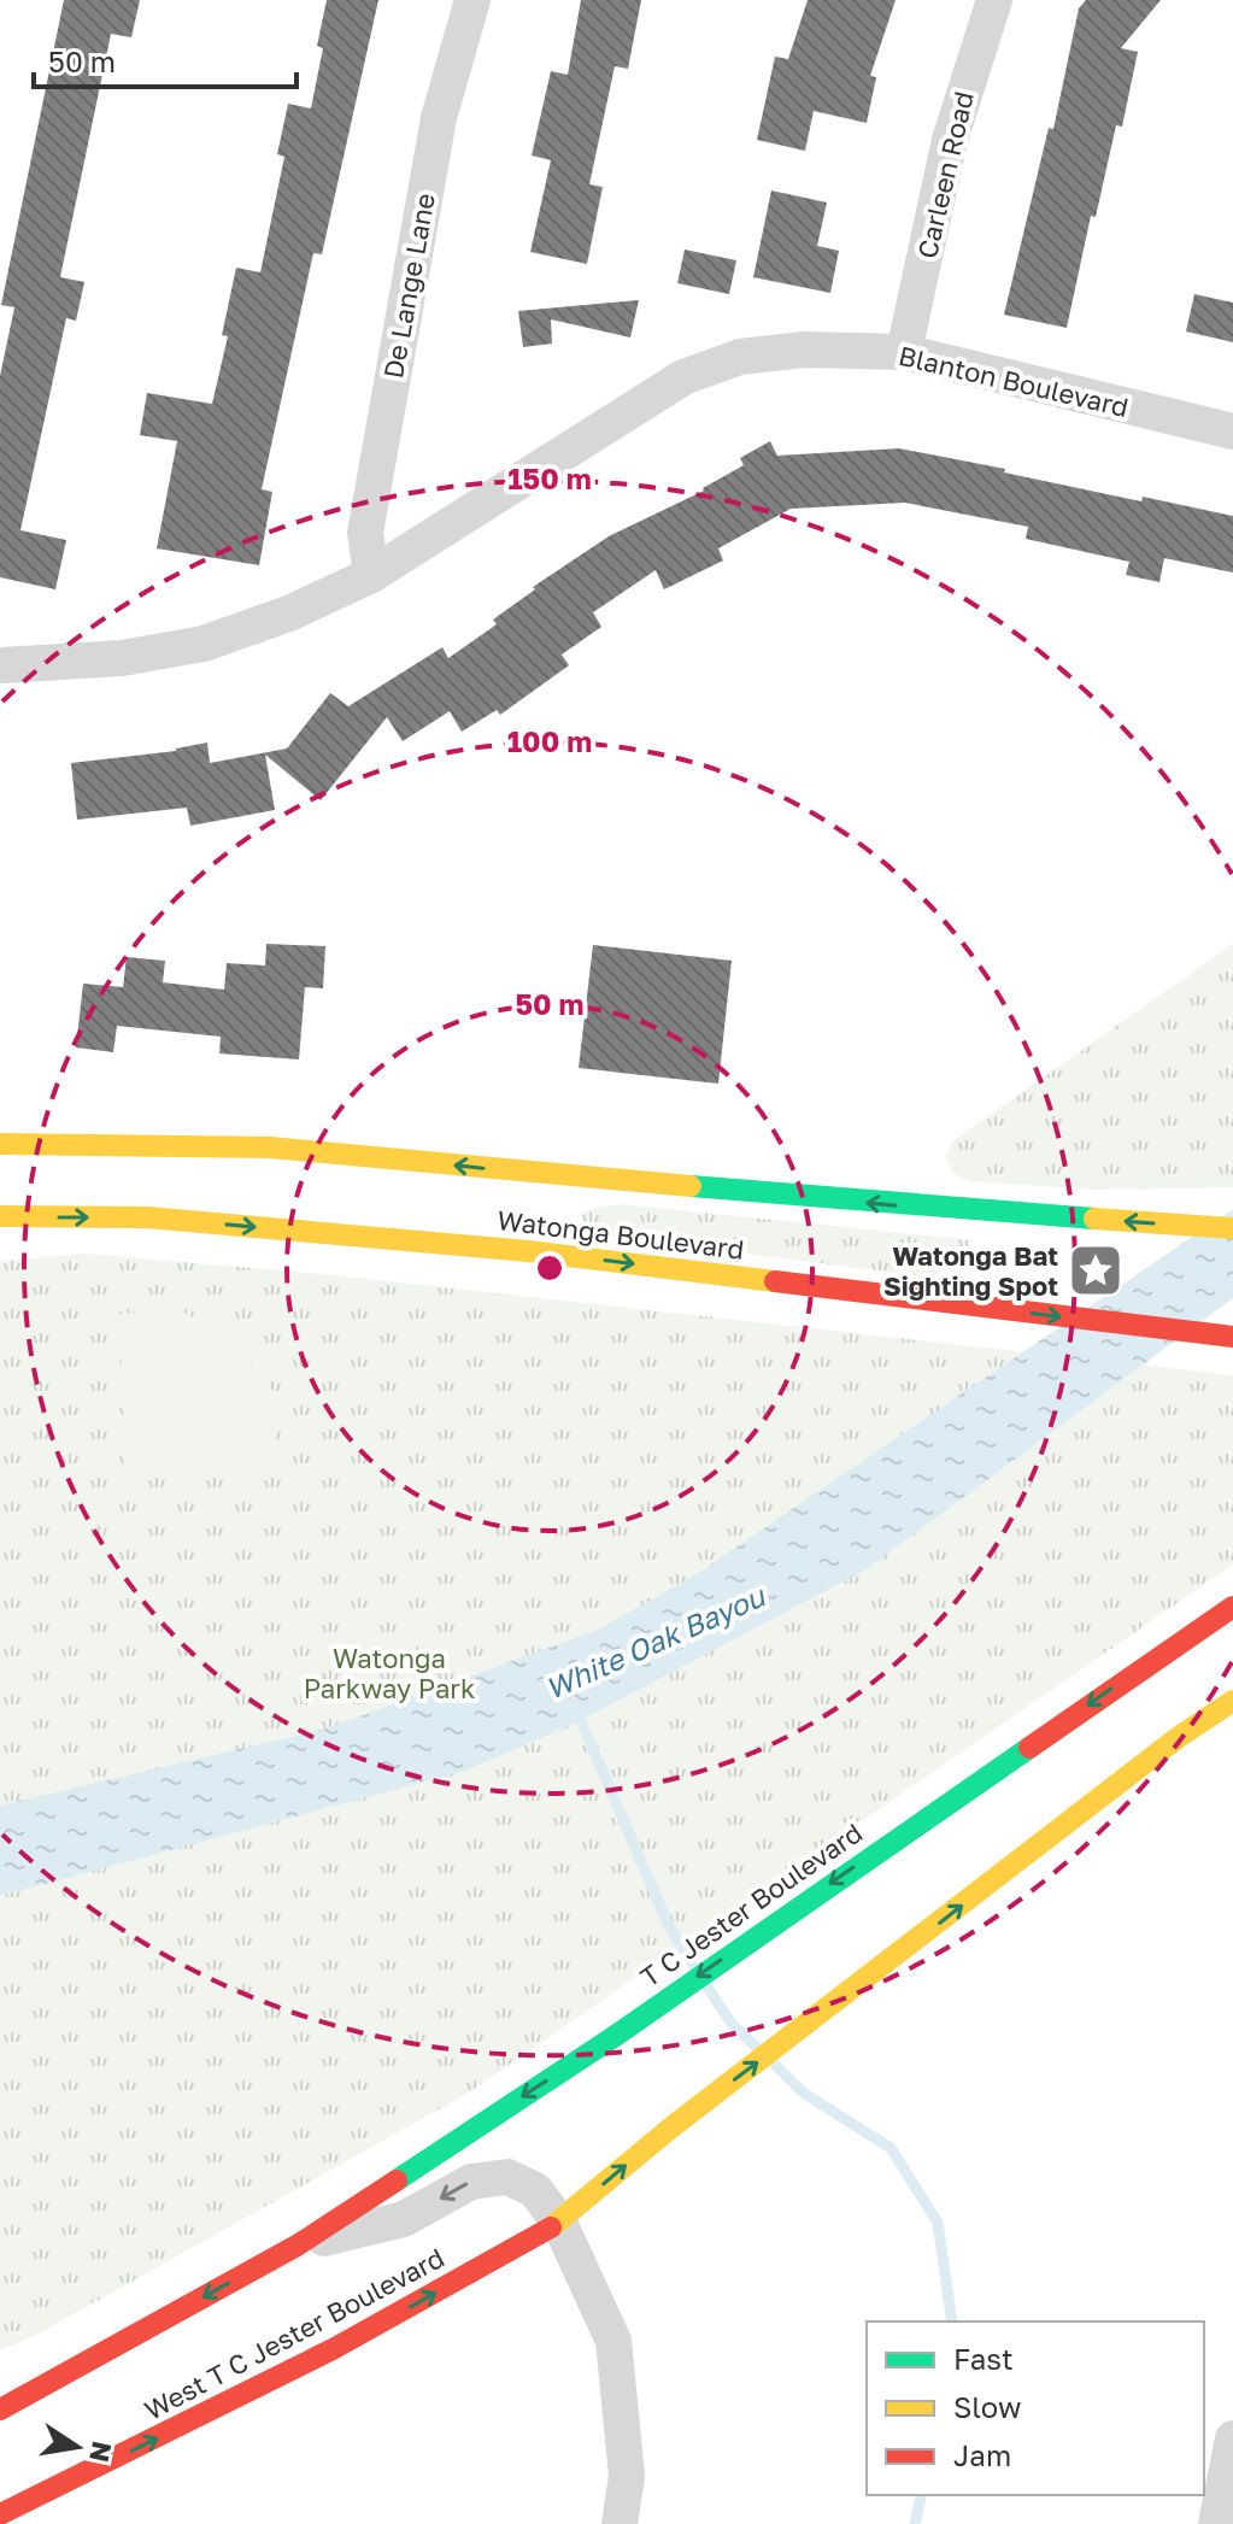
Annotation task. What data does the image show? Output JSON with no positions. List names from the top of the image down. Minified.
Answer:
{"streets":{"main road":["Watonga Boulevard","T C Jester Boulevard","West T C Jester Boulevard"],"street":["Carleen Road","De Lange Lane","Blanton Boulevard"]},"crossings":[["Carleen Road","Blanton Boulevard"],["De Lange Lane","Blanton Boulevard"]],"water":["White Oak Bayou"],"parks":["Watonga Parkway Park"],"places":{"place":["Watonga Bat Sighting Spot"]},"legend":["Fast","Slow","Jam"],"scale_bar":"50 m","north":"right","rings":["150 m","100 m","50 m"]}
